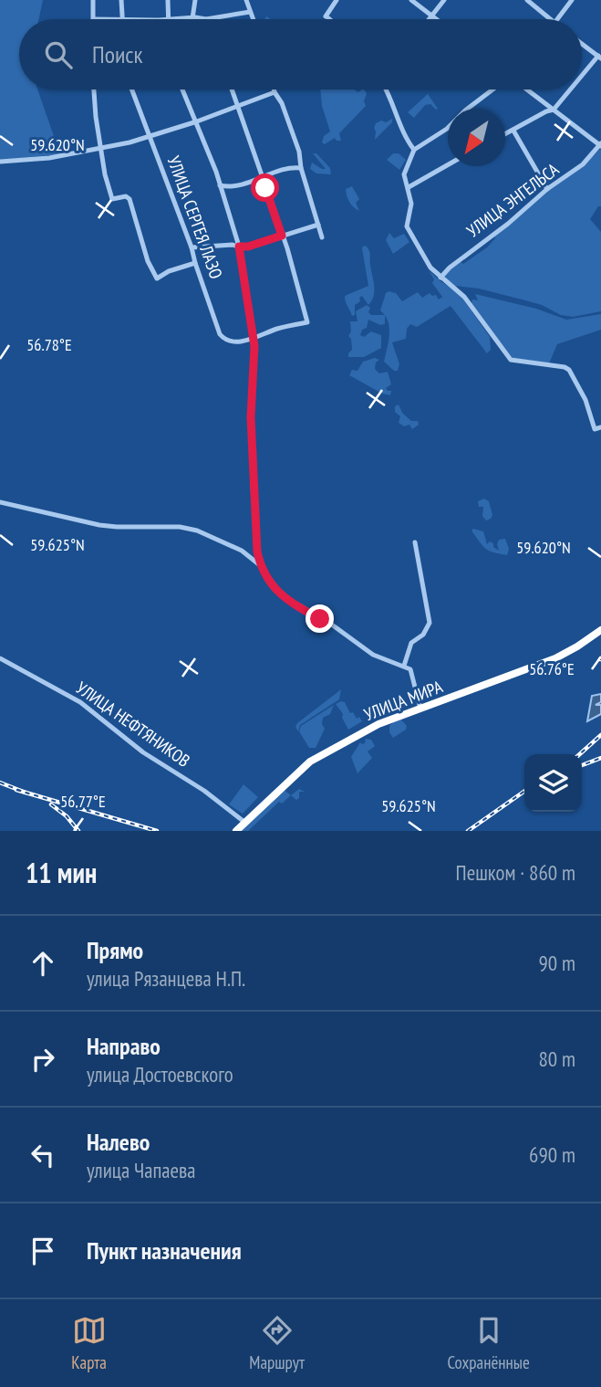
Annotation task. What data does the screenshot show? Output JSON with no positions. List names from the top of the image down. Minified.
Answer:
{"streets":{"highway":["УЛИЦА МИРА"],"street":["УЛИЦА ЭНГЕЛЬСА","УЛИЦА СЕРГЕЯ ЛАЗО","УЛИЦА НЕФТЯНИКОВ"]},"crossings":[["УЛИЦА МИРА","УЛИЦА НЕФТЯНИКОВ"]],"north":"bottom left","page":{"search":"Поиск","heading":["11 мин","Пешком · 860 m"],"list":[["Прямо","улица Рязанцева Н.П.","90 m"],["Направо","улица Достоевского","80 m"],["Налево","улица Чапаева","690 m"],"Пункт назначения"],"nav":["Карта","Маршрут","Сохранённые"]},"coordinates":["59.620°N","56.78°E","59.625°N","56.76°E","56.77°E"]}
